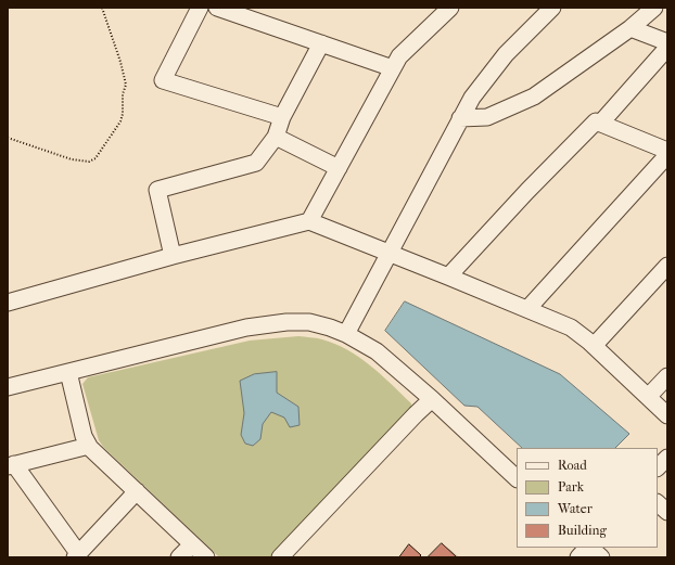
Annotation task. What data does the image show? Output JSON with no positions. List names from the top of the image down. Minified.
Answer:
{"legend":["Road","Park","Water","Building"]}
